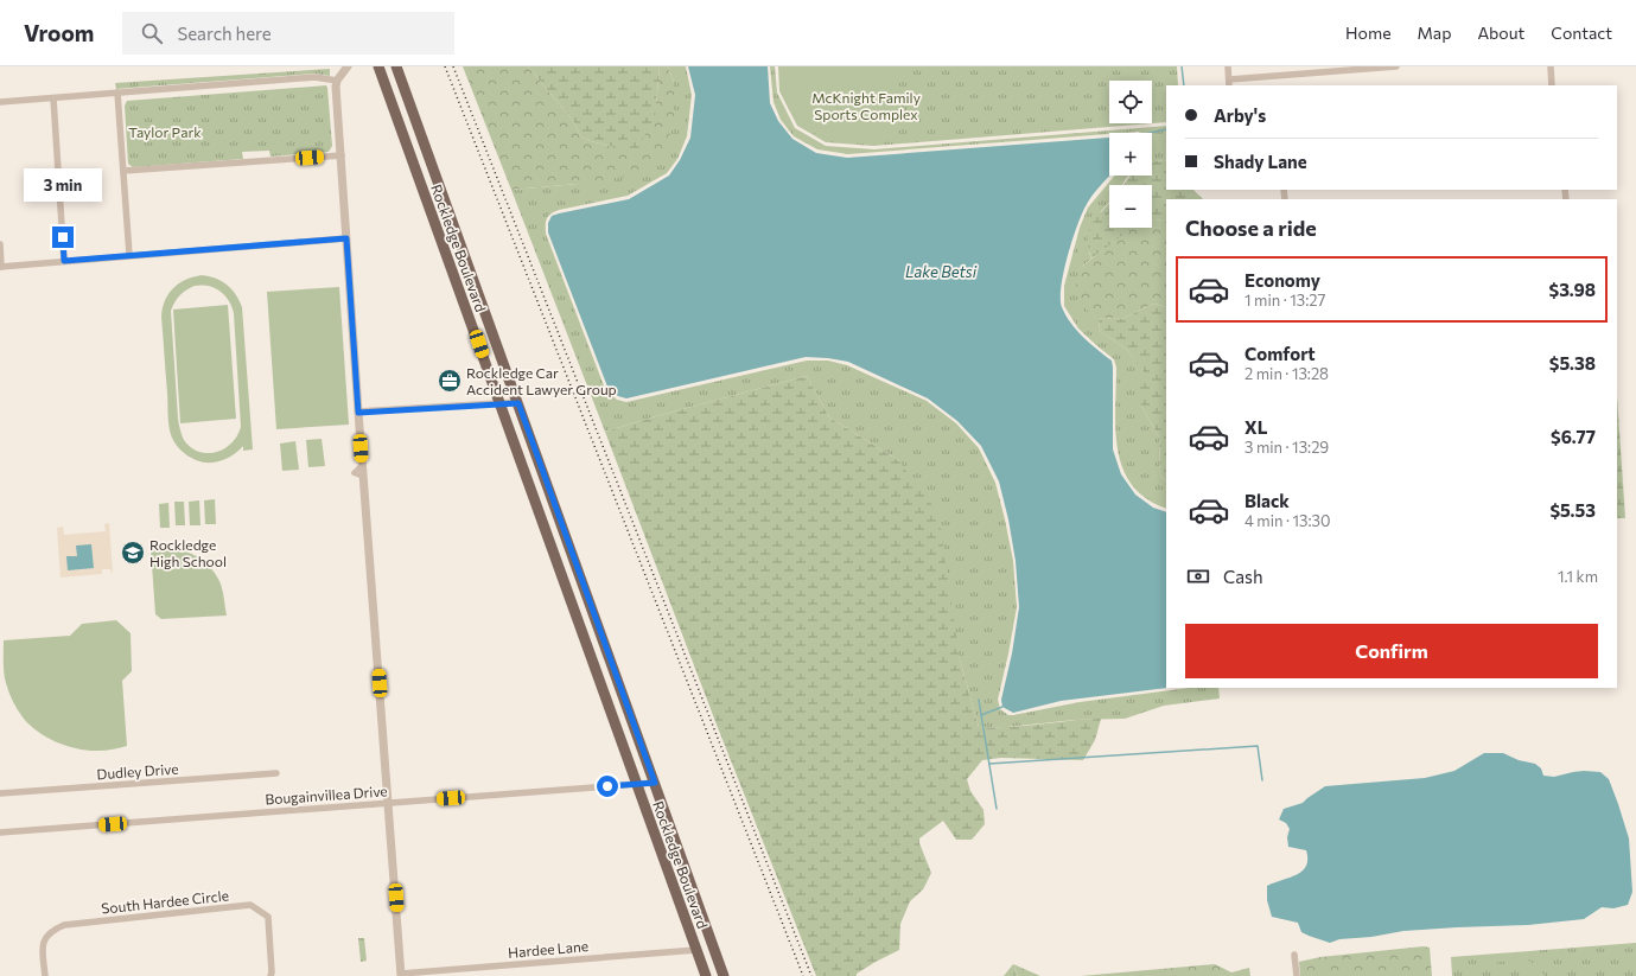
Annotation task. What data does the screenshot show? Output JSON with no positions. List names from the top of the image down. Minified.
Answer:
{"streets":{"main road":["Rockledge Boulevard"],"street":["Dudley Drive","Bougainvillea Drive","South Hardee Circle","Hardee Lane"]},"crossings":[["Rockledge Boulevard","Bougainvillea Drive"],["Rockledge Boulevard","Hardee Lane"]],"water":["Lake Betsi"],"parks":["McKnight Family Sports Complex","Taylor Park"],"places":{"office":["Rockledge Car Accident Lawyer Group"],"school or university":["Rockledge High School"]},"page":{"header":"Vroom","search":"Search here","nav":["Home","Map","About","Contact"],"map_buttons":["+","−"],"banner":["Arby's","Shady Lane"],"bubble":"3 min","heading":"Choose a ride","list":[{"name":"Economy","note":"1 min · 13:27","value":"$3.98"},{"name":"Comfort","note":"2 min · 13:28","value":"$5.38"},{"name":"XL","note":"3 min · 13:29","value":"$6.77"},{"name":"Black","note":"4 min · 13:30","value":"$5.53"}],"pay":["Cash","1.1 km"],"buttons":"Confirm"}}
